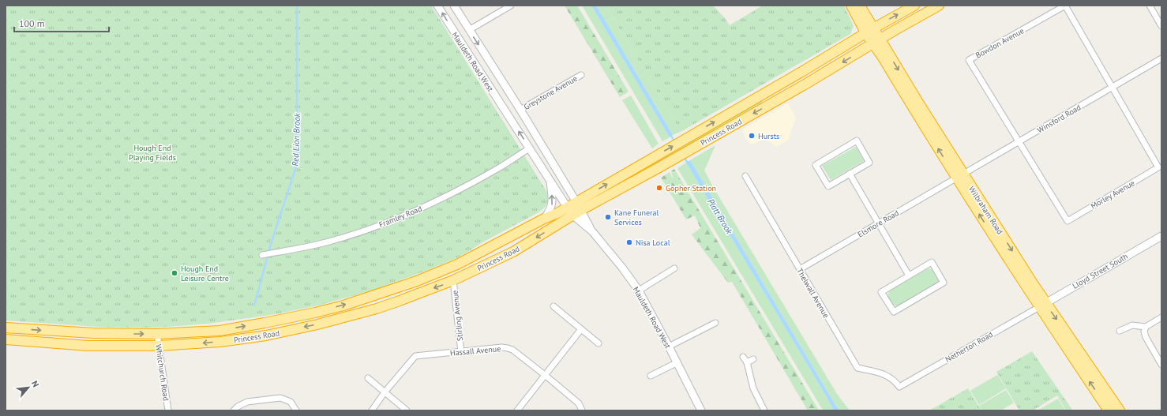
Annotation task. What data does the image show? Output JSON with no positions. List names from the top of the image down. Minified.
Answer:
{"streets":{"highway":["Princess Road","Wilbraham Road"],"street":["Bowdon Avenue","Mauldeth Road West","Greystone Avenue","Winsford Road","Morley Avenue","Framley Road","Elsmore Road","Lloyd Street South","Thelwall Avenue","Stirling Avenue","Netherton Road","Hassall Avenue","Whitchurch Road"]},"crossings":[["Bowdon Avenue","Winsford Road"],["Bowdon Avenue","Morley Avenue"],["Mauldeth Road West","Greystone Avenue"],["Mauldeth Road West","Princess Road"],["Winsford Road","Morley Avenue"],["Winsford Road","Wilbraham Road"],["Winsford Road","Elsmore Road"],["Princess Road","Wilbraham Road"],["Princess Road","Stirling Avenue"],["Princess Road","Whitchurch Road"],["Wilbraham Road","Elsmore Road"],["Wilbraham Road","Lloyd Street South"],["Wilbraham Road","Netherton Road"],["Elsmore Road","Thelwall Avenue"],["Lloyd Street South","Netherton Road"],["Thelwall Avenue","Netherton Road"],["Stirling Avenue","Hassall Avenue"]],"water":["Red Lion Brook","Platt Brook"],"parks":["Hough End Playing Fields"],"places":["Hursts","Gopher Station","Kane Funeral Services","Nisa Local","Hough End Leisure Centre"],"scale_bar":"100 m","north":"top right"}
